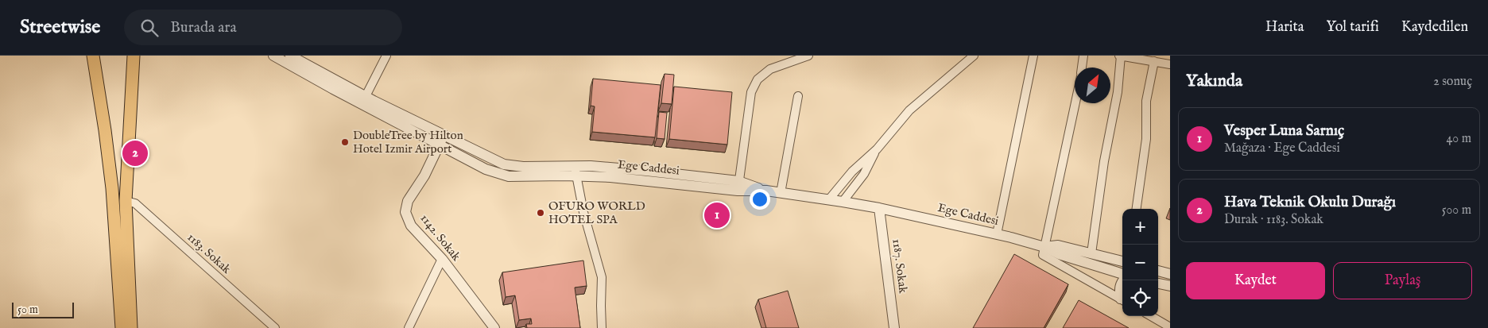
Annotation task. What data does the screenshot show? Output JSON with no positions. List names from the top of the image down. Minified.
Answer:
{"streets":{"street":["Ege Caddesi","1142. Sokak","1183. Sokak","1187. Sokak"]},"crossings":[["Ege Caddesi","1142. Sokak"],["Ege Caddesi","1187. Sokak"]],"places":["DoubleTree by Hilton Hotel Izmir Airport","OFURO WORLD HOTEL SPA"],"scale_bar":"50 m","north":"top right","page":{"header":"Streetwise","search":"Burada ara","nav":["Harita","Yol tarifi","Kaydedilen"],"heading":["Yakında","2 sonuç"],"list":[{"mark":"1","name":"Vesper Luna Sarnıç","note":"Mağaza · Ege Caddesi","value":"40 m"},{"mark":"2","name":"Hava Teknik Okulu Durağı","note":"Durak · 1183. Sokak","value":"500 m"}],"pins":["2","1"],"map_buttons":["+","−"],"buttons":["Kaydet","Paylaş"],"scale":"50 m"}}
